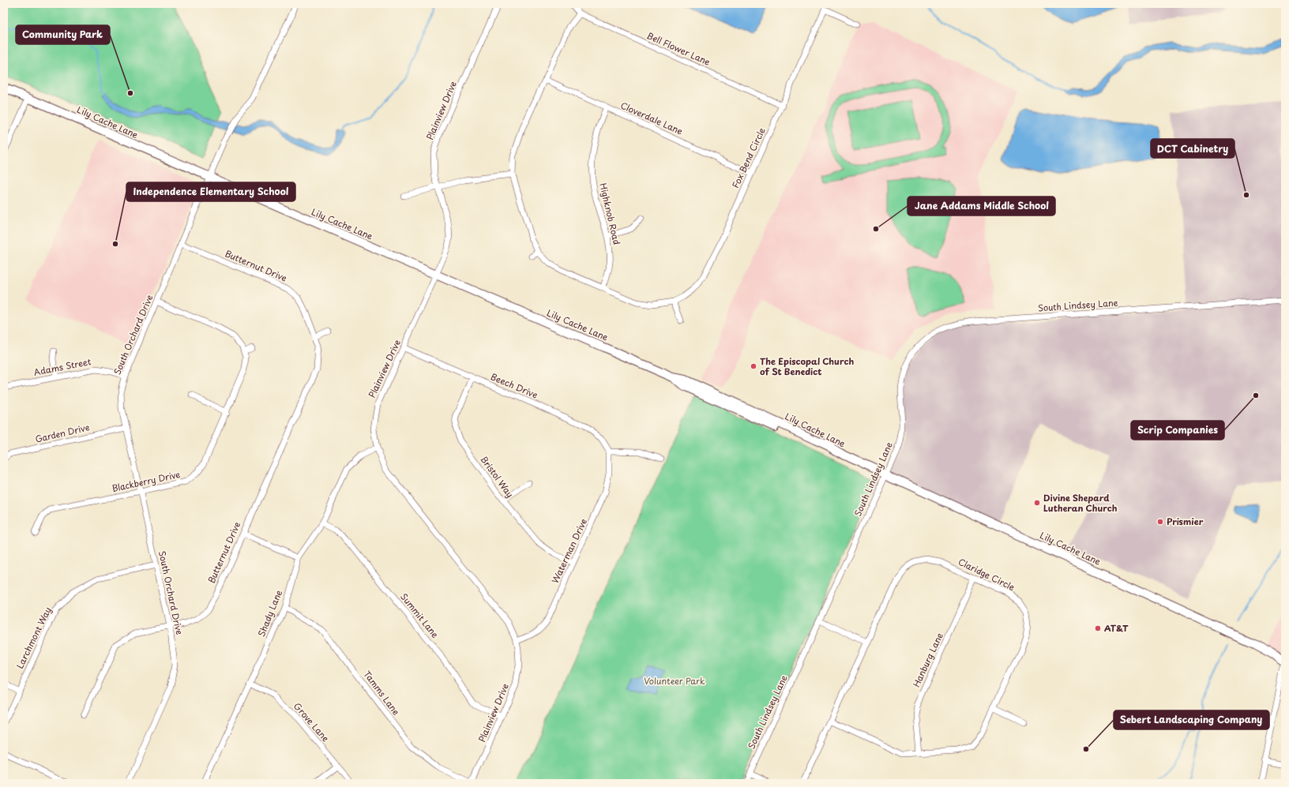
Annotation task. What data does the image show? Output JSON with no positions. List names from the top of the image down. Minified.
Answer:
{"streets":{"street":["Bell Flower Lane","Plainview Drive","Cloverdale Lane","Lily Cache Lane","Fox Bend Circle","Highknob Road","Butternut Drive","South Lindsey Lane","South Orchard Drive","Adams Street","Beech Drive","Garden Drive","Bristol Way","Blackberry Drive","Waterman Drive","Claridge Circle","Shady Lane","Summit Lane","Larchmont Way","Hanburg Lane","Tamms Lane","Grove Lane"]},"crossings":[["Bell Flower Lane","Fox Bend Circle"],["Plainview Drive","Lily Cache Lane"],["Plainview Drive","Beech Drive"],["Plainview Drive","Waterman Drive"],["Plainview Drive","Shady Lane"],["Plainview Drive","Summit Lane"],["Plainview Drive","Tamms Lane"],["Cloverdale Lane","Fox Bend Circle"],["Cloverdale Lane","Highknob Road"],["Lily Cache Lane","South Lindsey Lane"],["Lily Cache Lane","South Orchard Drive"],["Fox Bend Circle","Highknob Road"],["Butternut Drive","South Orchard Drive"],["South Orchard Drive","Adams Street"],["South Orchard Drive","Garden Drive"],["South Orchard Drive","Blackberry Drive"],["South Orchard Drive","Larchmont Way"],["Beech Drive","Bristol Way"],["Beech Drive","Waterman Drive"],["Bristol Way","Waterman Drive"],["Claridge Circle","Hanburg Lane"],["Shady Lane","Summit Lane"],["Shady Lane","Tamms Lane"],["Shady Lane","Grove Lane"]],"parks":["Volunteer Park"],"places":["Community Park","DCT Cabinetry","Jane Addams Middle School","Independence Elementary School","The Episcopal Church of St Benedict","Scrip Companies","Divine Shepard Lutheran Church","Prismier","AT&T","Sebert Landscaping Company"]}
